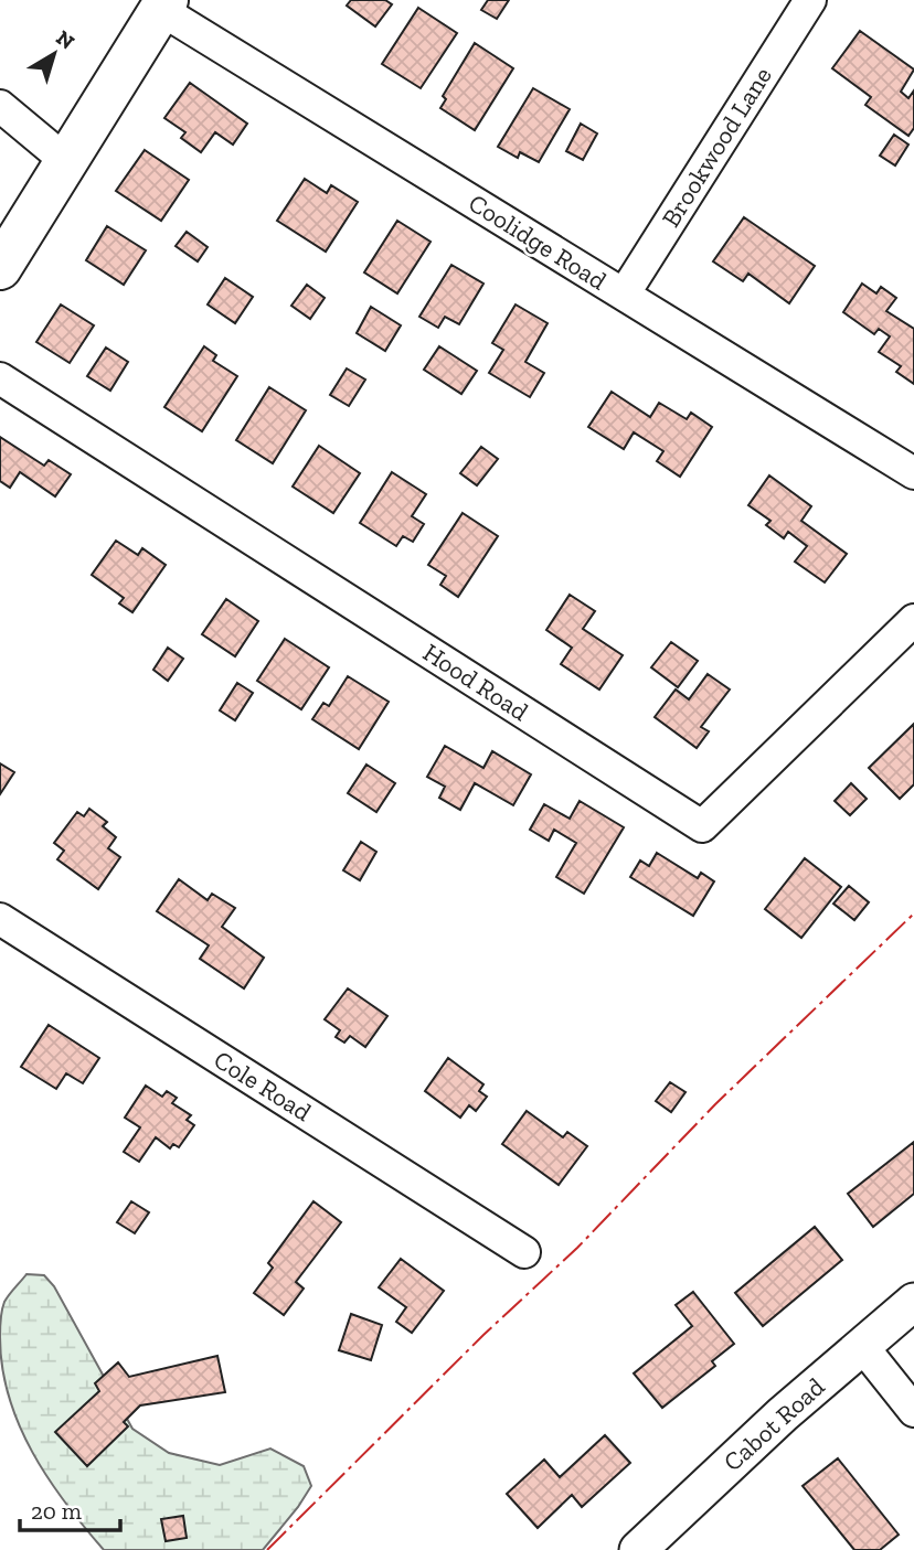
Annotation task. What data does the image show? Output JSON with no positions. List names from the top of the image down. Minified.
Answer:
{"streets":{"street":["Brookwood Lane","Coolidge Road","Hood Road","Cole Road","Cabot Road"]},"crossings":[["Brookwood Lane","Coolidge Road"]],"scale_bar":"20 m","north":"top right"}
